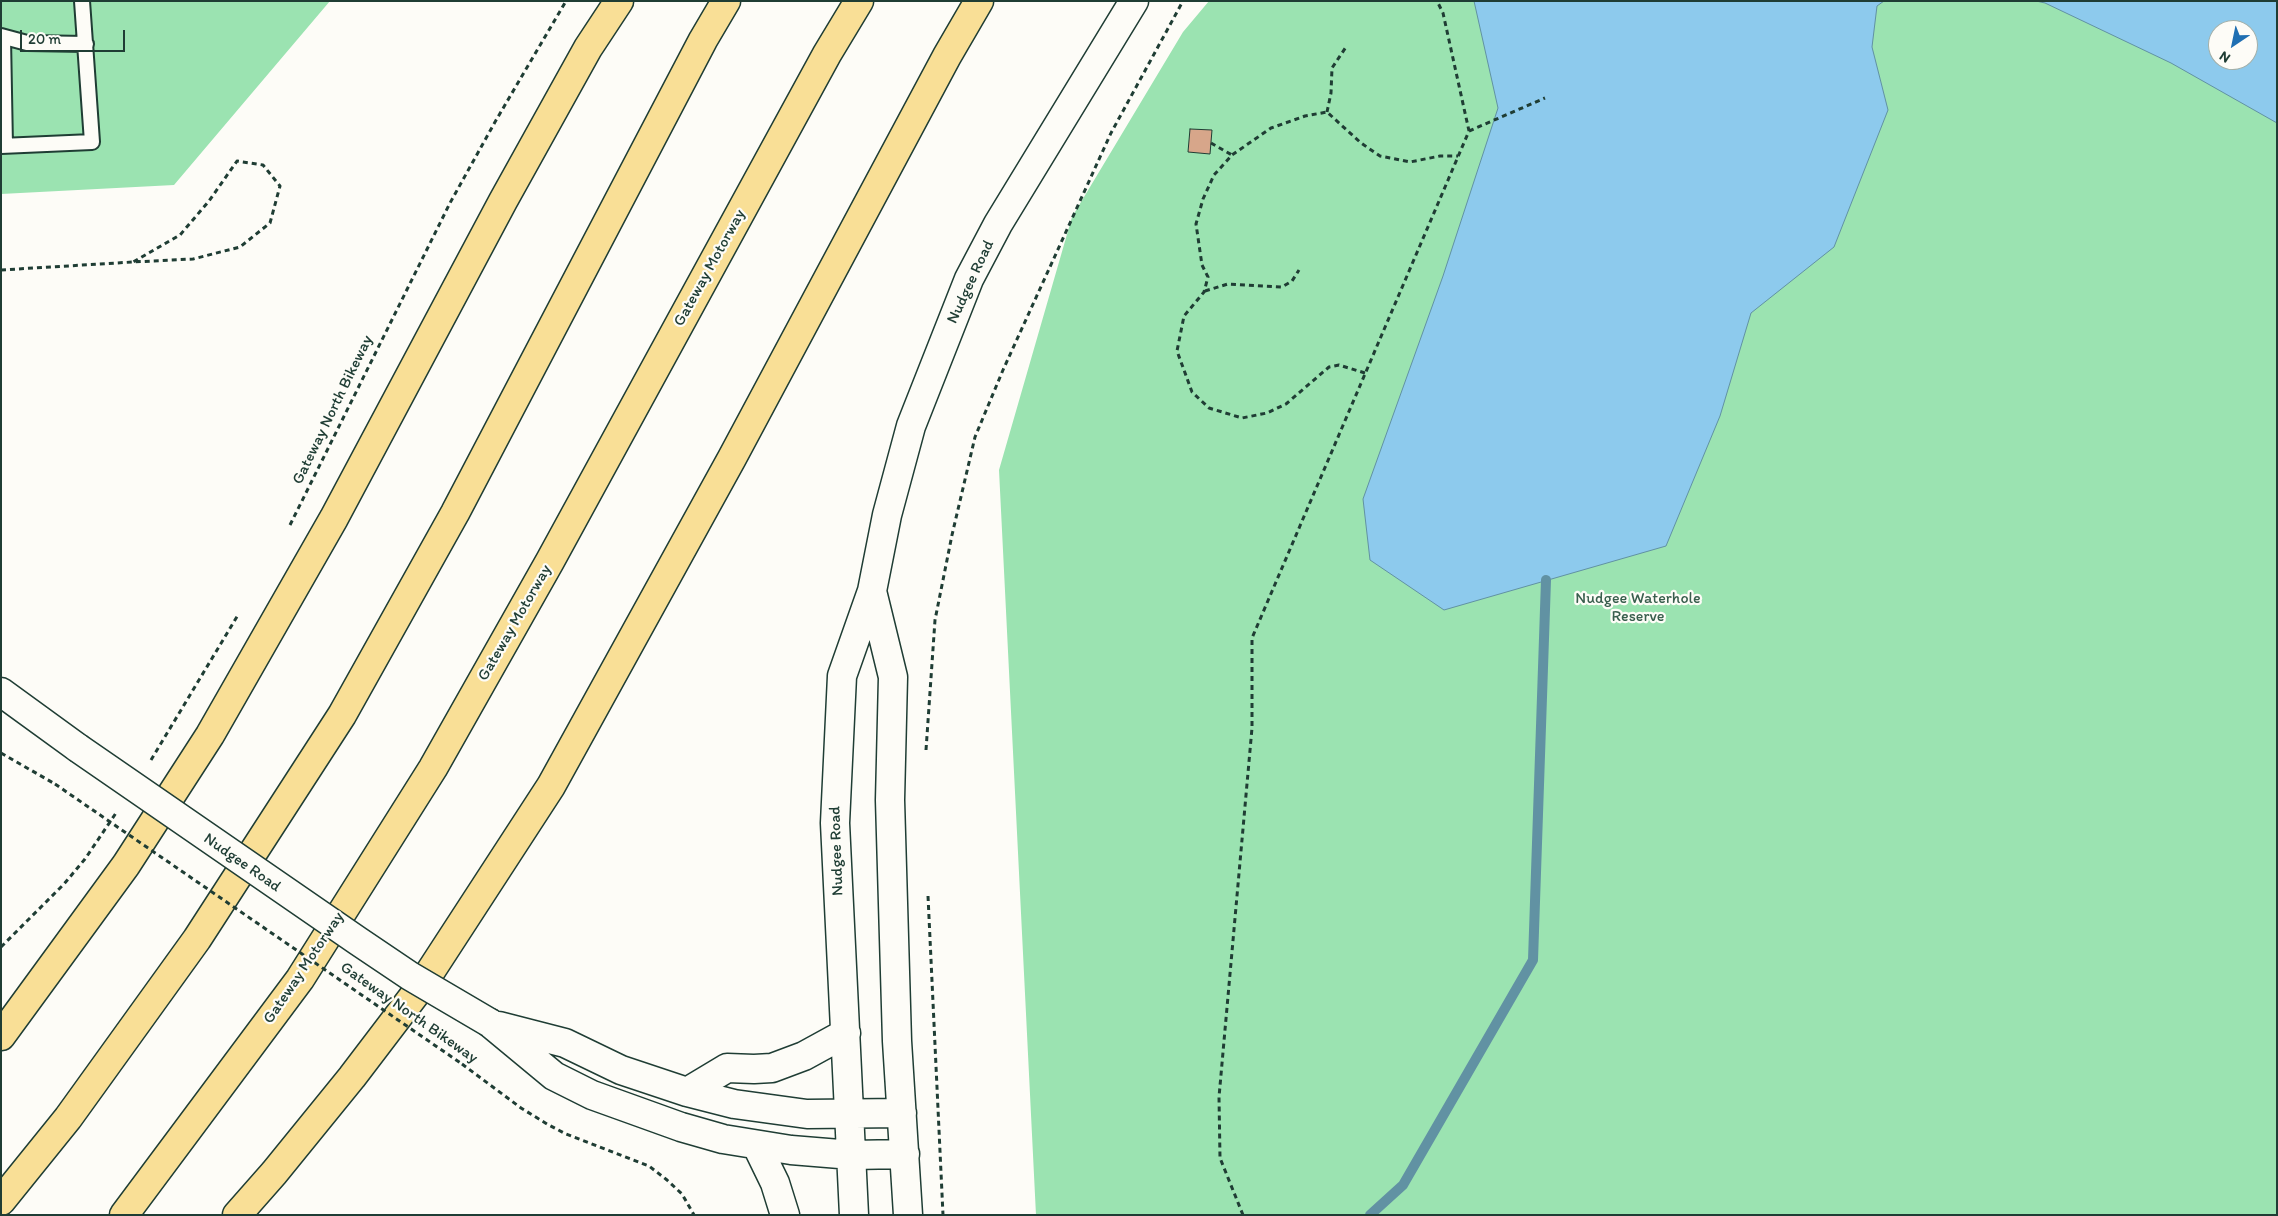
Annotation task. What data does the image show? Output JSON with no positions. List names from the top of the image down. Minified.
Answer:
{"streets":{"highway":["Gateway Motorway"],"main road":["Nudgee Road"],"path":["Gateway North Bikeway"]},"parks":["Nudgee Waterhole Reserve"],"scale_bar":"20 m","north":"bottom left"}
